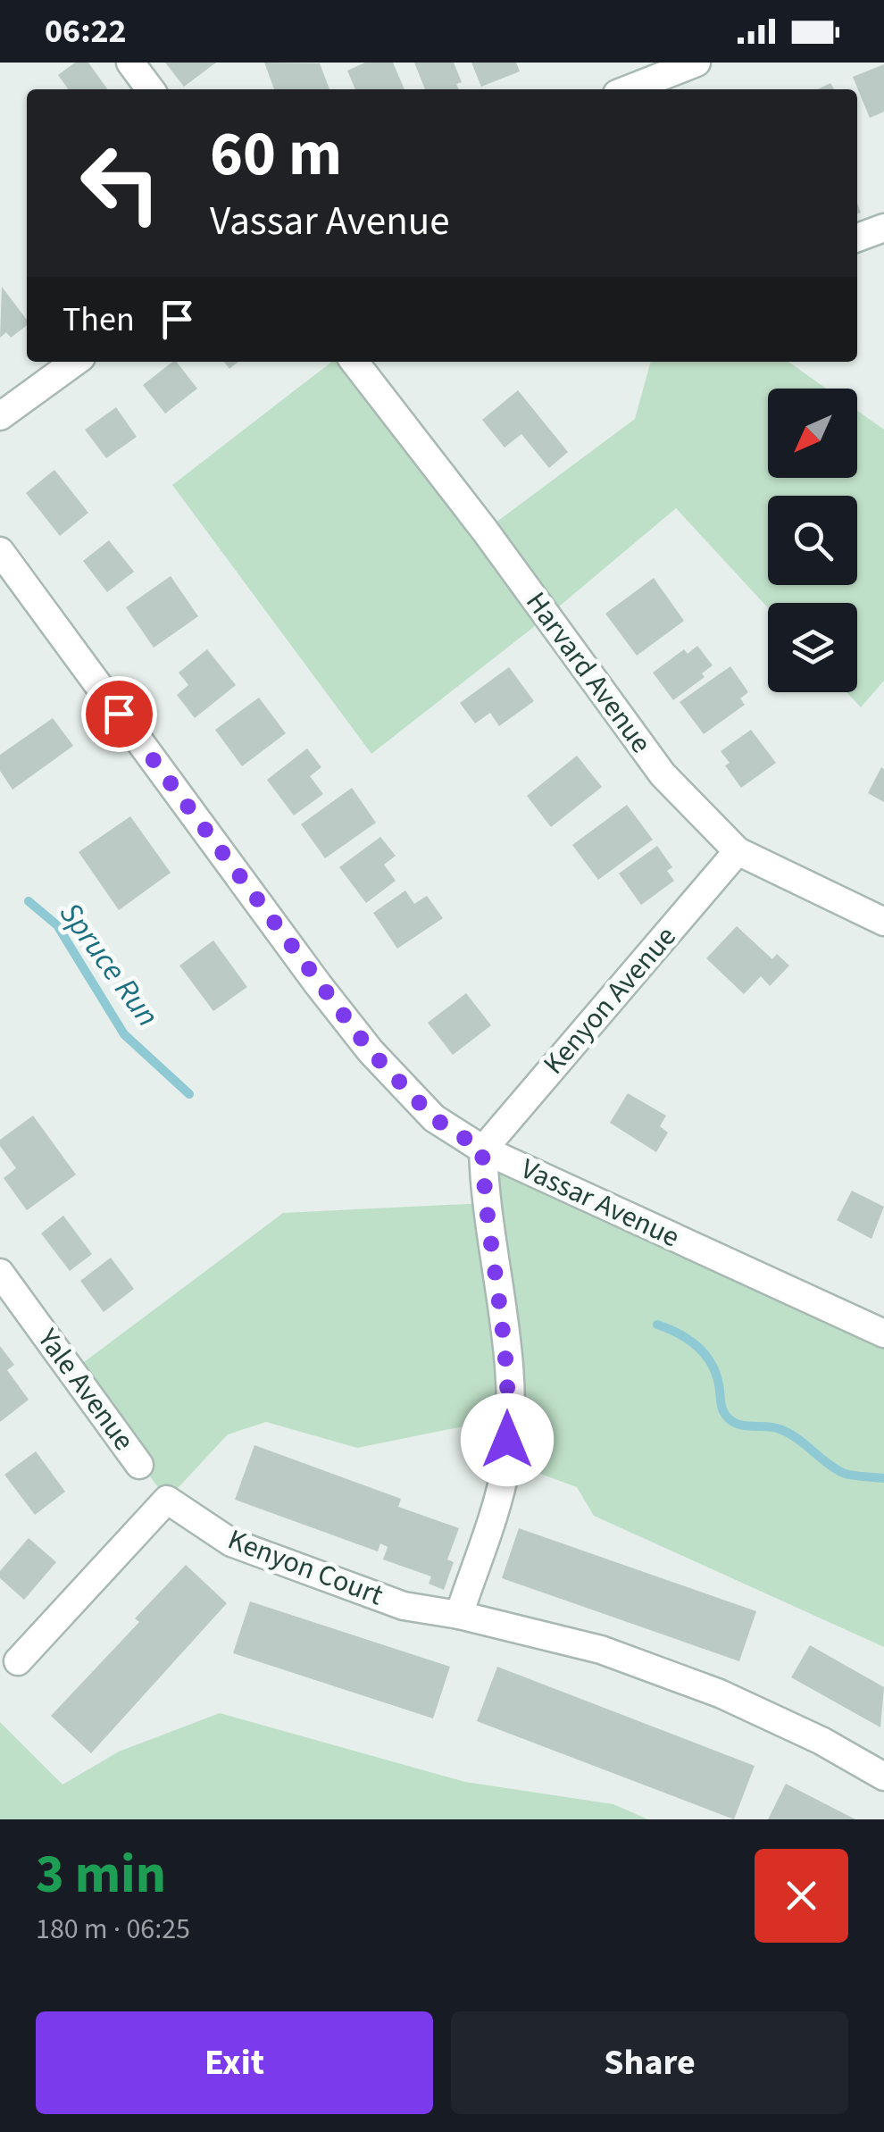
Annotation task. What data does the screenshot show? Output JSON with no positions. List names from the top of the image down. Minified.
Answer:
{"streets":{"street":["Harvard Avenue","Kenyon Avenue","Vassar Avenue","Yale Avenue","Kenyon Court"]},"crossings":[["Harvard Avenue","Kenyon Avenue"],["Kenyon Avenue","Vassar Avenue"]],"water":["Spruce Run"],"north":"bottom left","page":{"status":"06:22","turn":["60 m","Vassar Avenue"],"then":"Then","heading":["3 min","180 m · 06:25"],"buttons":["Exit","Share"]}}
